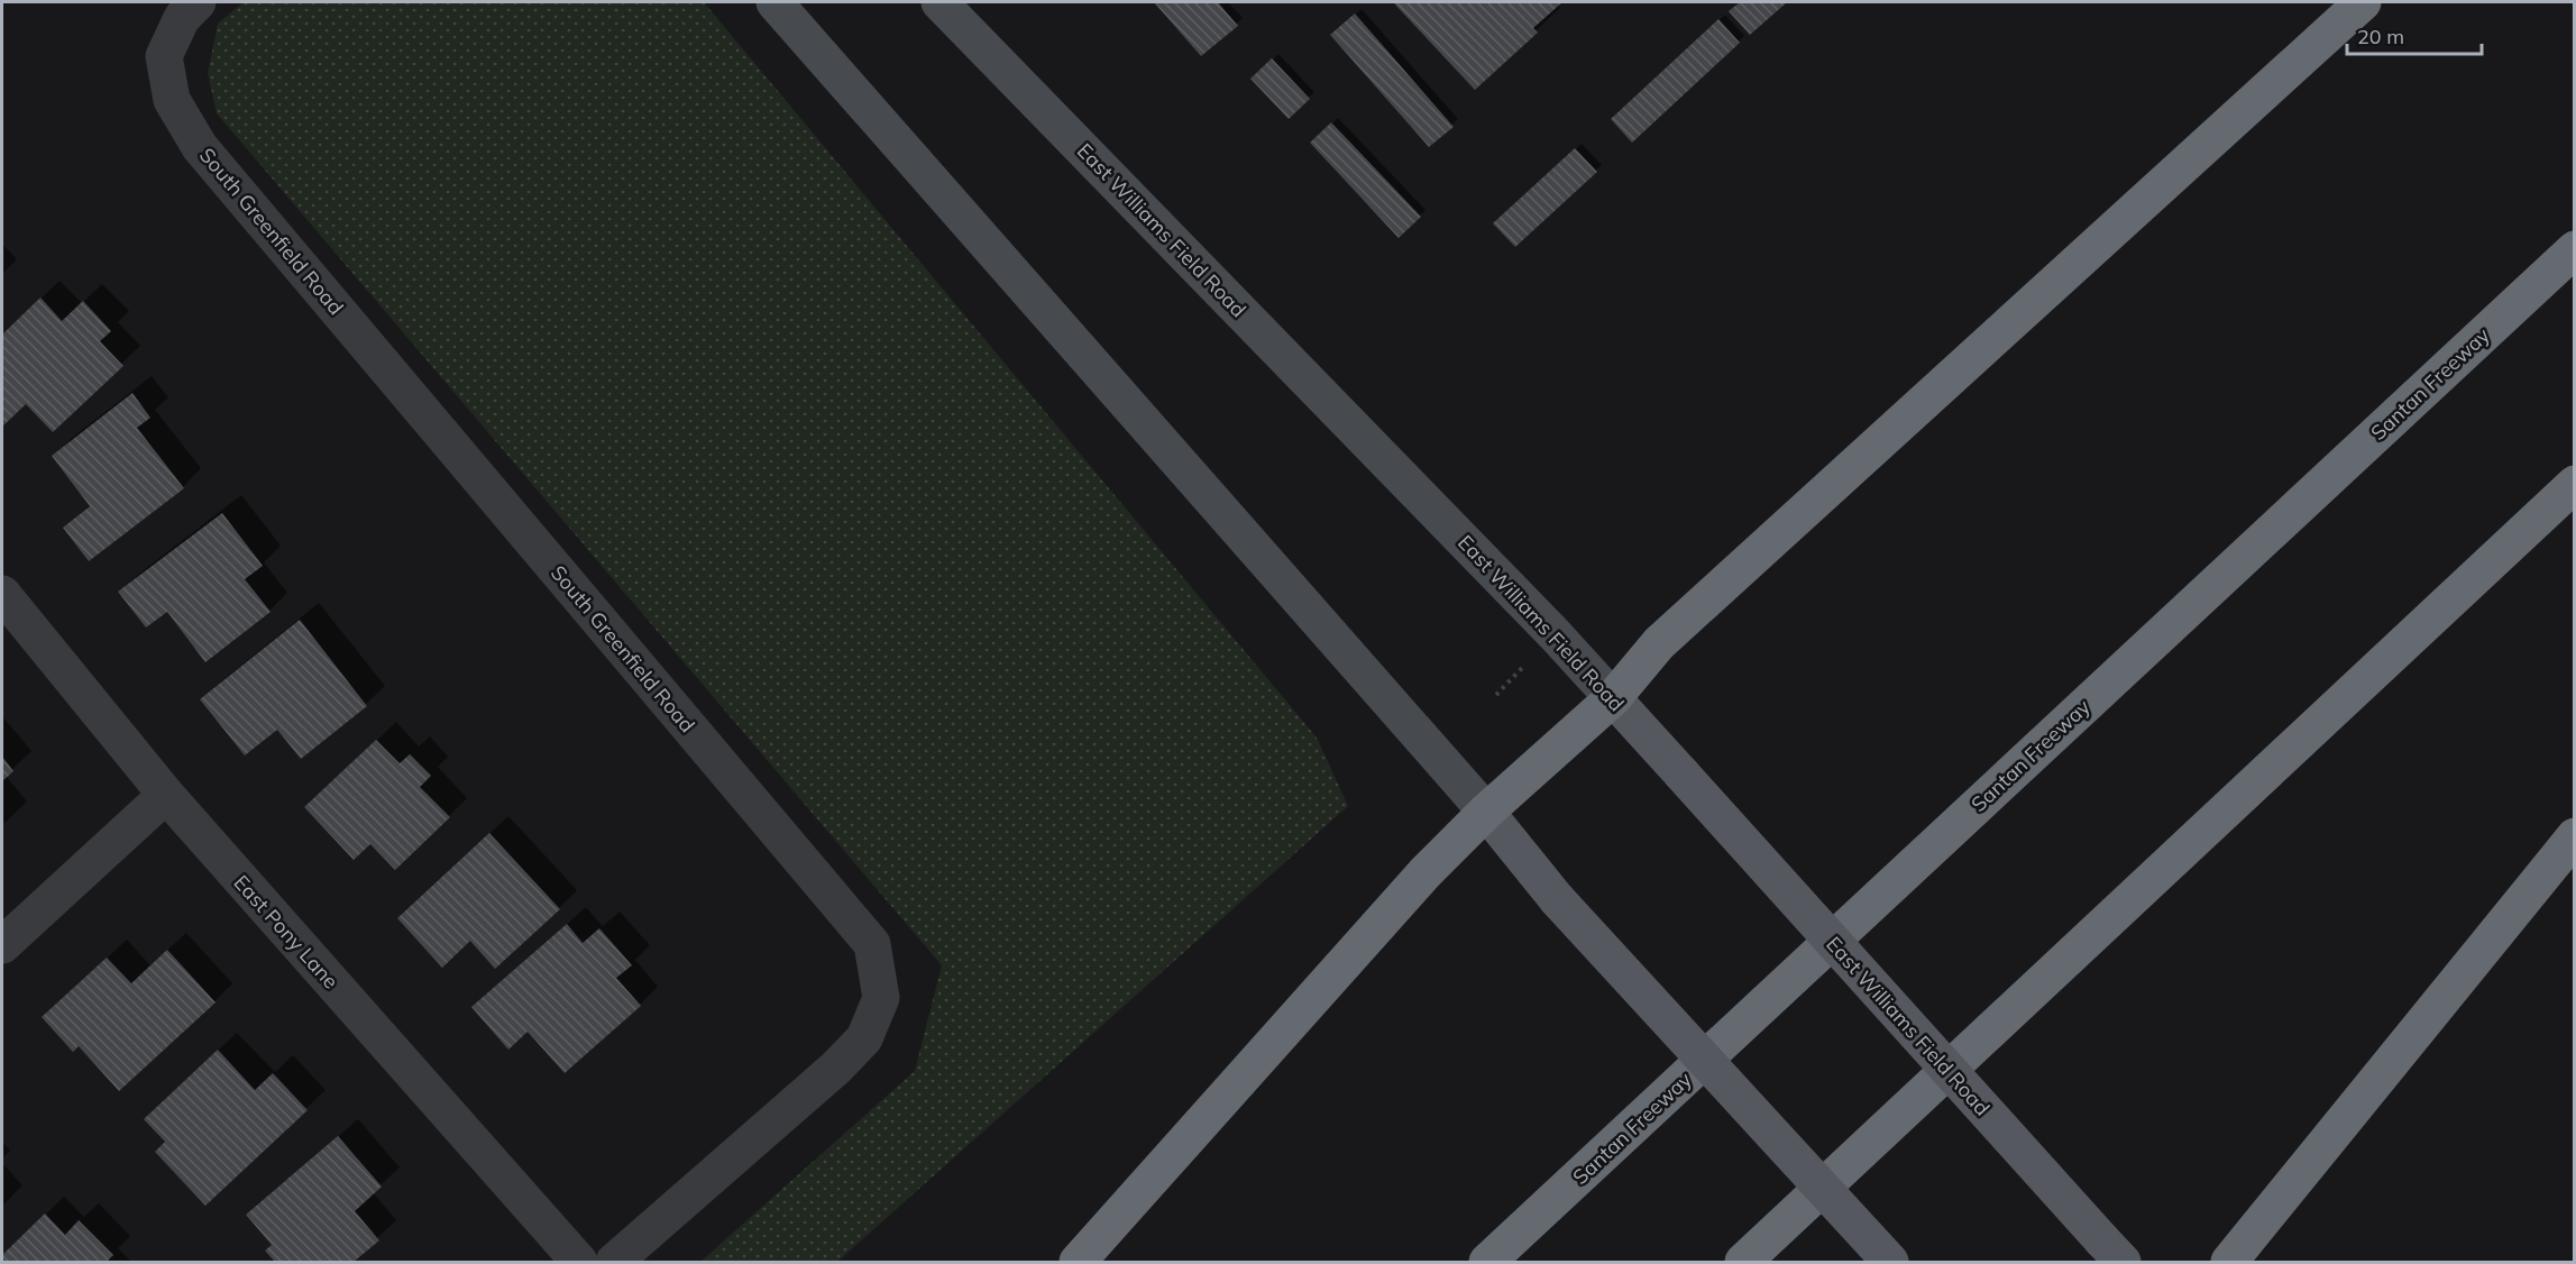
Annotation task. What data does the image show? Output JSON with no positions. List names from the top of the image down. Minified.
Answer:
{"streets":{"highway":["Santan Freeway"],"main road":["East Williams Field Road"],"street":["South Greenfield Road","East Pony Lane"]},"scale_bar":"20 m"}
